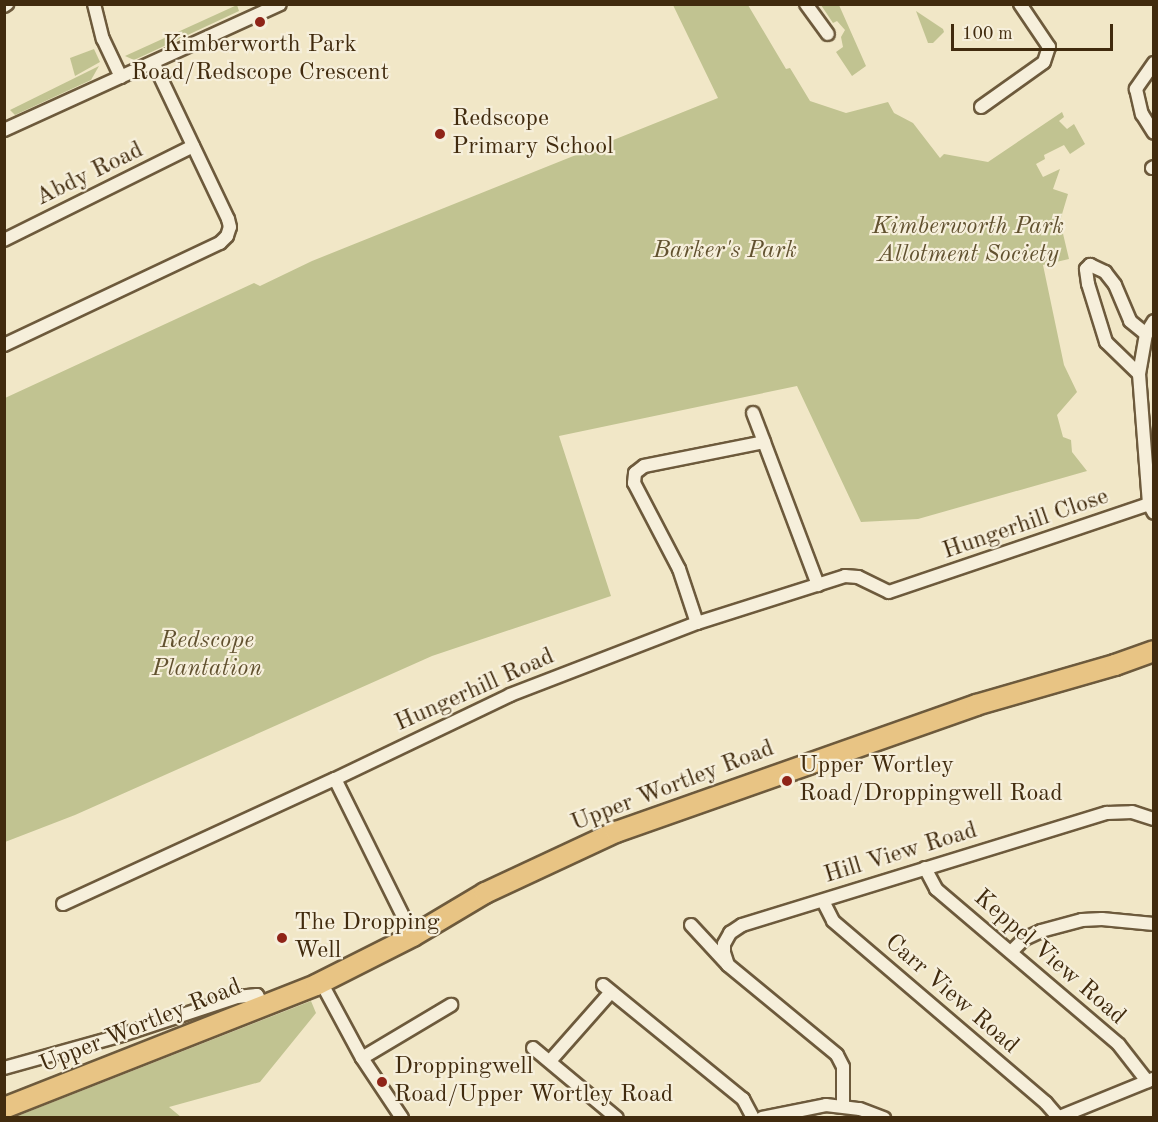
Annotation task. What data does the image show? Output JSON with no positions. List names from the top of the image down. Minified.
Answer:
{"streets":{"main road":["Upper Wortley Road"],"street":["Abdy Road","Hungerhill Close","Hungerhill Road","Hill View Road","Keppel View Road","Carr View Road"]},"crossings":[["Hungerhill Close","Hungerhill Road"],["Hill View Road","Keppel View Road"],["Hill View Road","Carr View Road"]],"parks":["Kimberworth Park Allotment Society","Barker's Park","Redscope Plantation"],"places":["Kimberworth Park Road/Redscope Crescent","Redscope Primary School","Upper Wortley Road/Droppingwell Road","The Dropping Well","Droppingwell Road/Upper Wortley Road"],"scale_bar":"100 m"}
